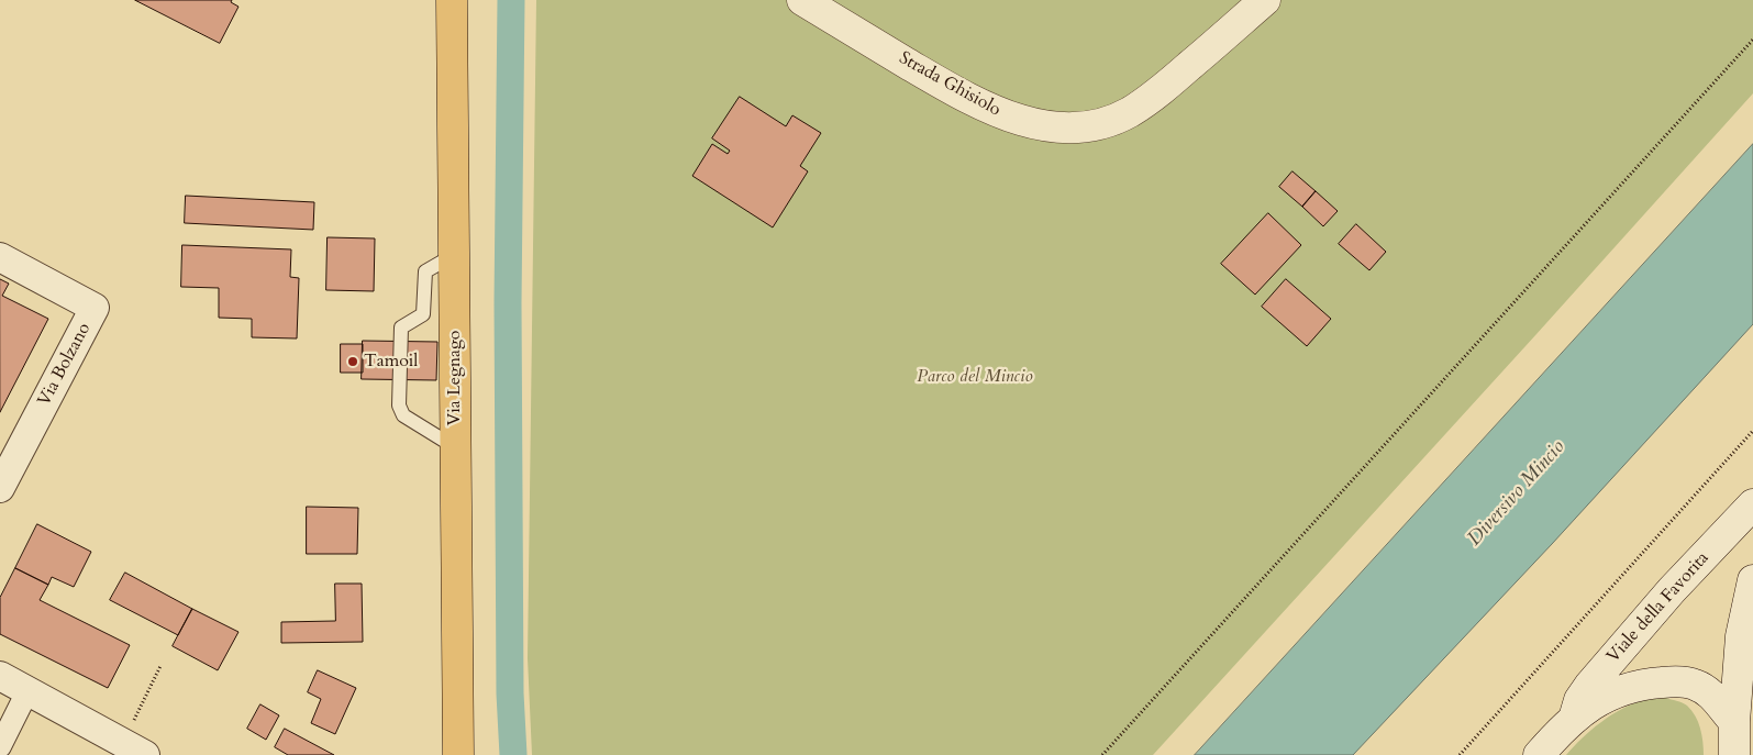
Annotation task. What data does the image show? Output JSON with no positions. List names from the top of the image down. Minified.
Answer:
{"streets":{"main road":["Strada Ghisiolo","Via Legnago","Viale della Favorita"],"street":["Via Bolzano"]},"water":["Diversivo Mincio"],"parks":["Parco del Mincio"],"places":["Tamoil"]}
